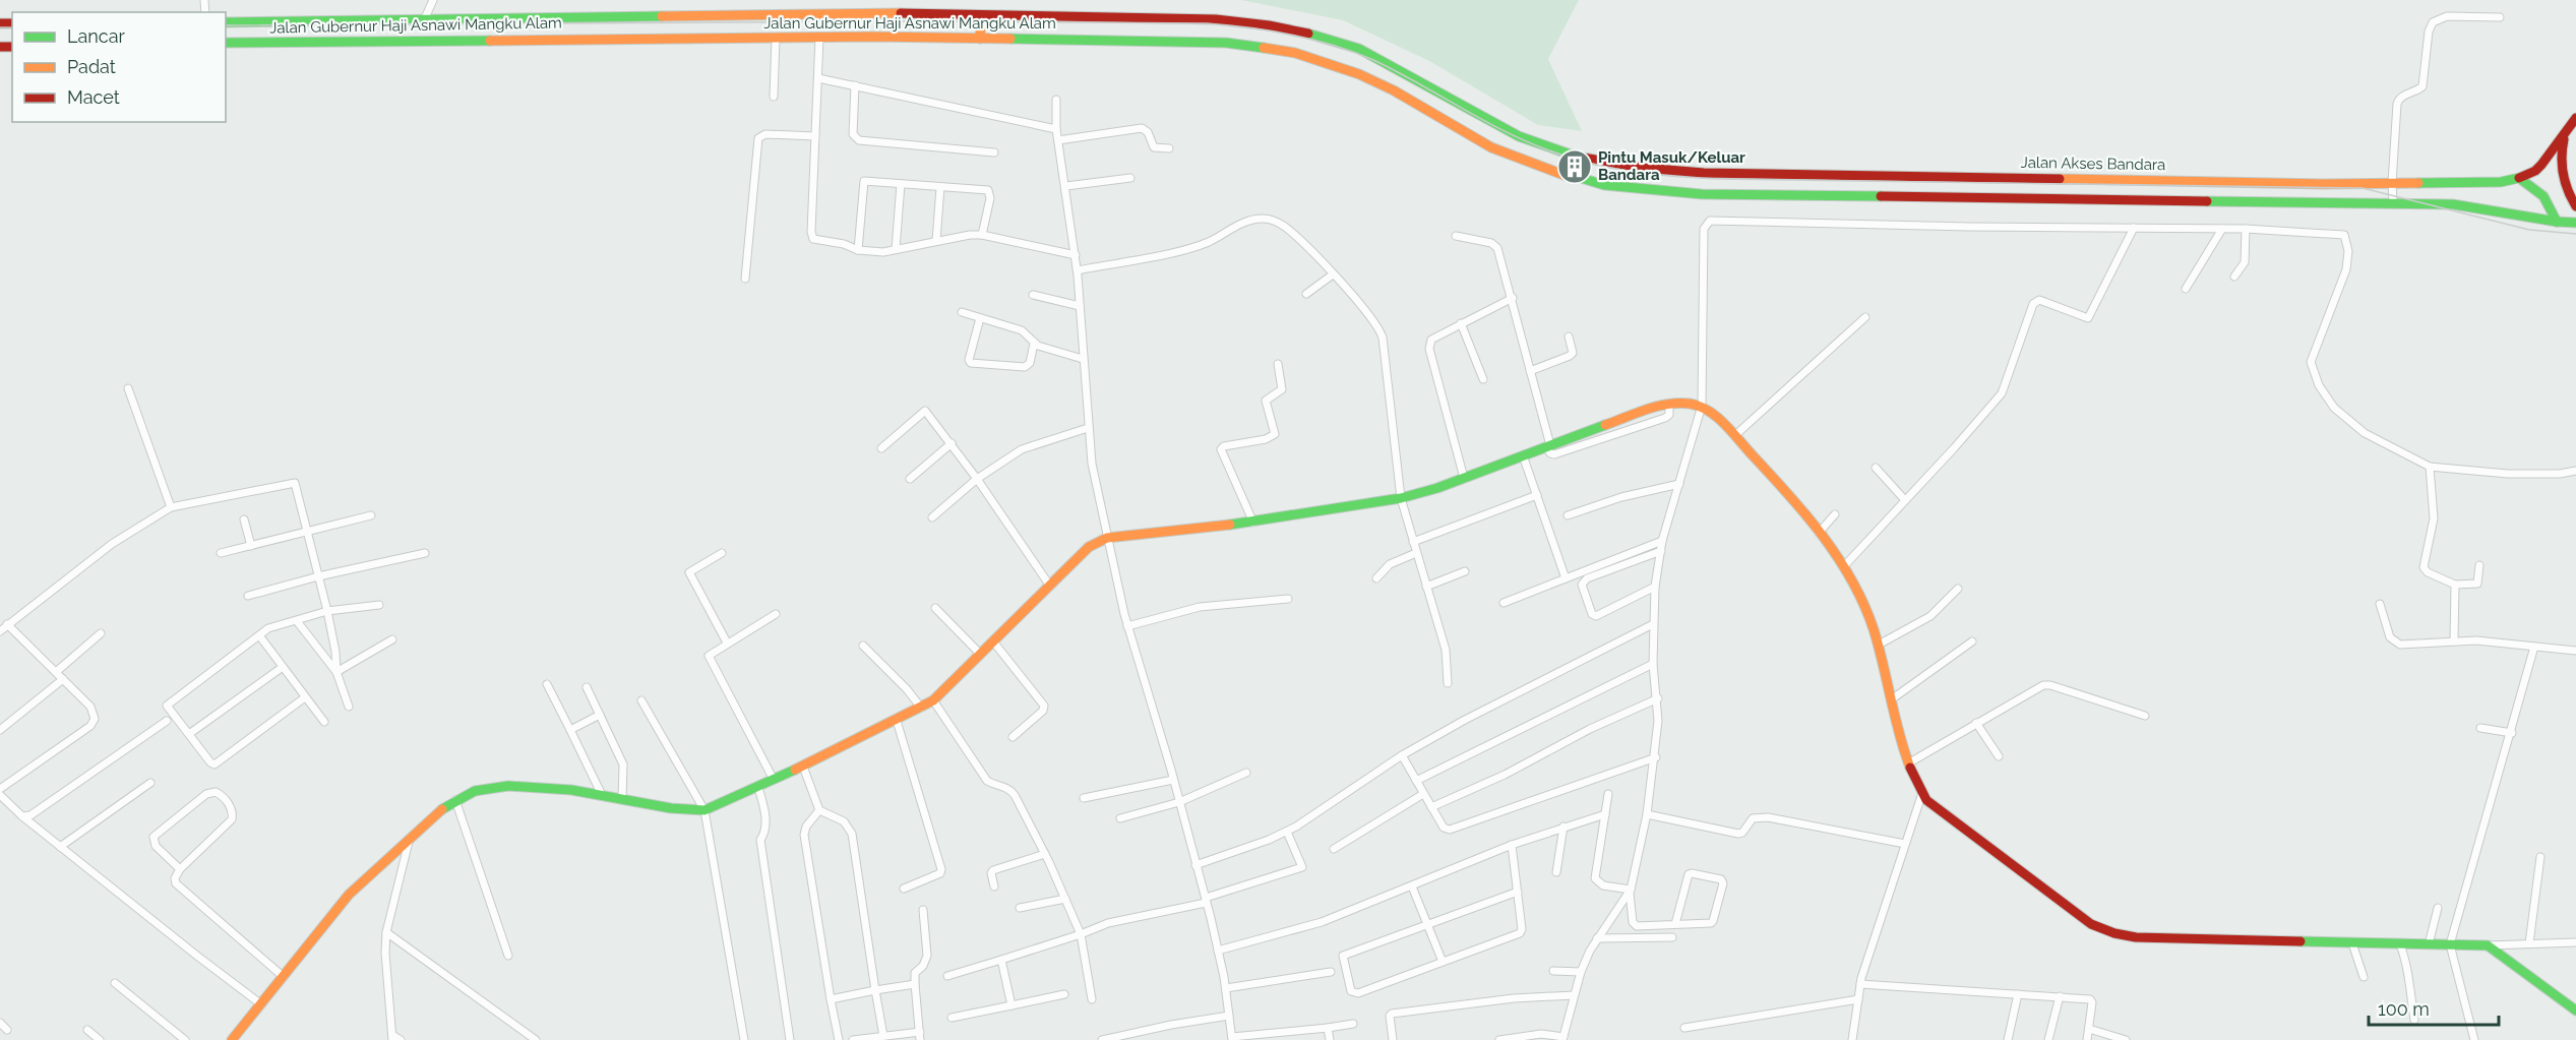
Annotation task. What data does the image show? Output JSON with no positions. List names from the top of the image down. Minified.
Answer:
{"streets":{"main road":["Jalan Gubernur Haji Asnawi Mangku Alam","Jalan Akses Bandara"]},"crossings":[["Jalan Gubernur Haji Asnawi Mangku Alam","Jalan Akses Bandara"]],"places":{"building":["Pintu Masuk/Keluar Bandara"]},"legend":["Lancar","Padat","Macet"],"scale_bar":"100 m"}
